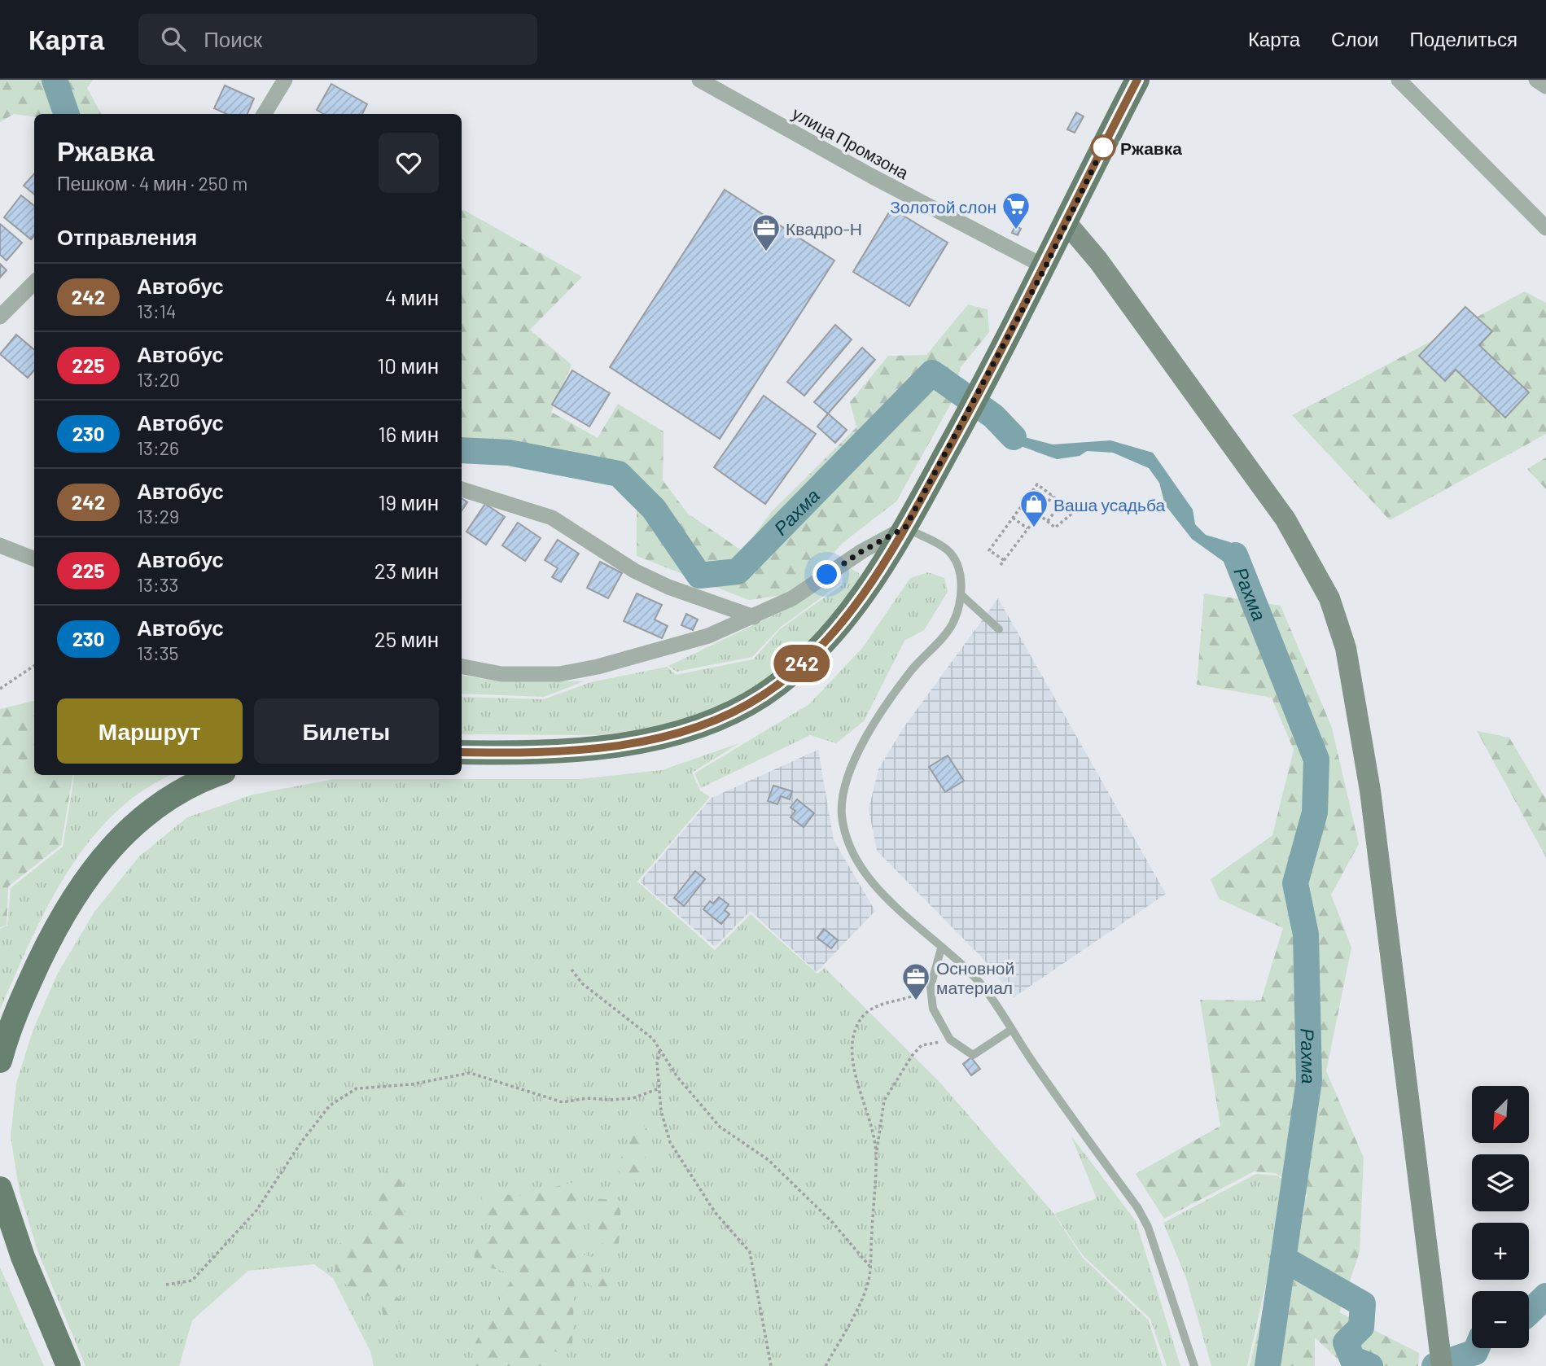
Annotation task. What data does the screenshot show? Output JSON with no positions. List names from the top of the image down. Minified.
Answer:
{"streets":{"street":["улица Промзона"]},"water":["Рахма"],"places":{"other":["Ржавка"],"supermarket":["Золотой слон"],"office":["Квадро-Н","Основной материал"],"shop":["Ваша усадьба"]},"lines":["bus line 242"],"north":"bottom left","page":{"header":"Карта","search":"Поиск","nav":["Карта","Слои","Поделиться"],"on_map":"242","heading":[["Ржавка","Пешком · 4 мин · 250 m"],"Отправления"],"list":[{"mark":"242","name":"Автобус","note":"13:14","value":"4 мин"},{"mark":"225","name":"Автобус","note":"13:20","value":"10 мин"},{"mark":"230","name":"Автобус","note":"13:26","value":"16 мин"},{"mark":"242","name":"Автобус","note":"13:29","value":"19 мин"},{"mark":"225","name":"Автобус","note":"13:33","value":"23 мин"},{"mark":"230","name":"Автобус","note":"13:35","value":"25 мин"}],"buttons":["Маршрут","Билеты"],"map_buttons":["+","−"]}}
